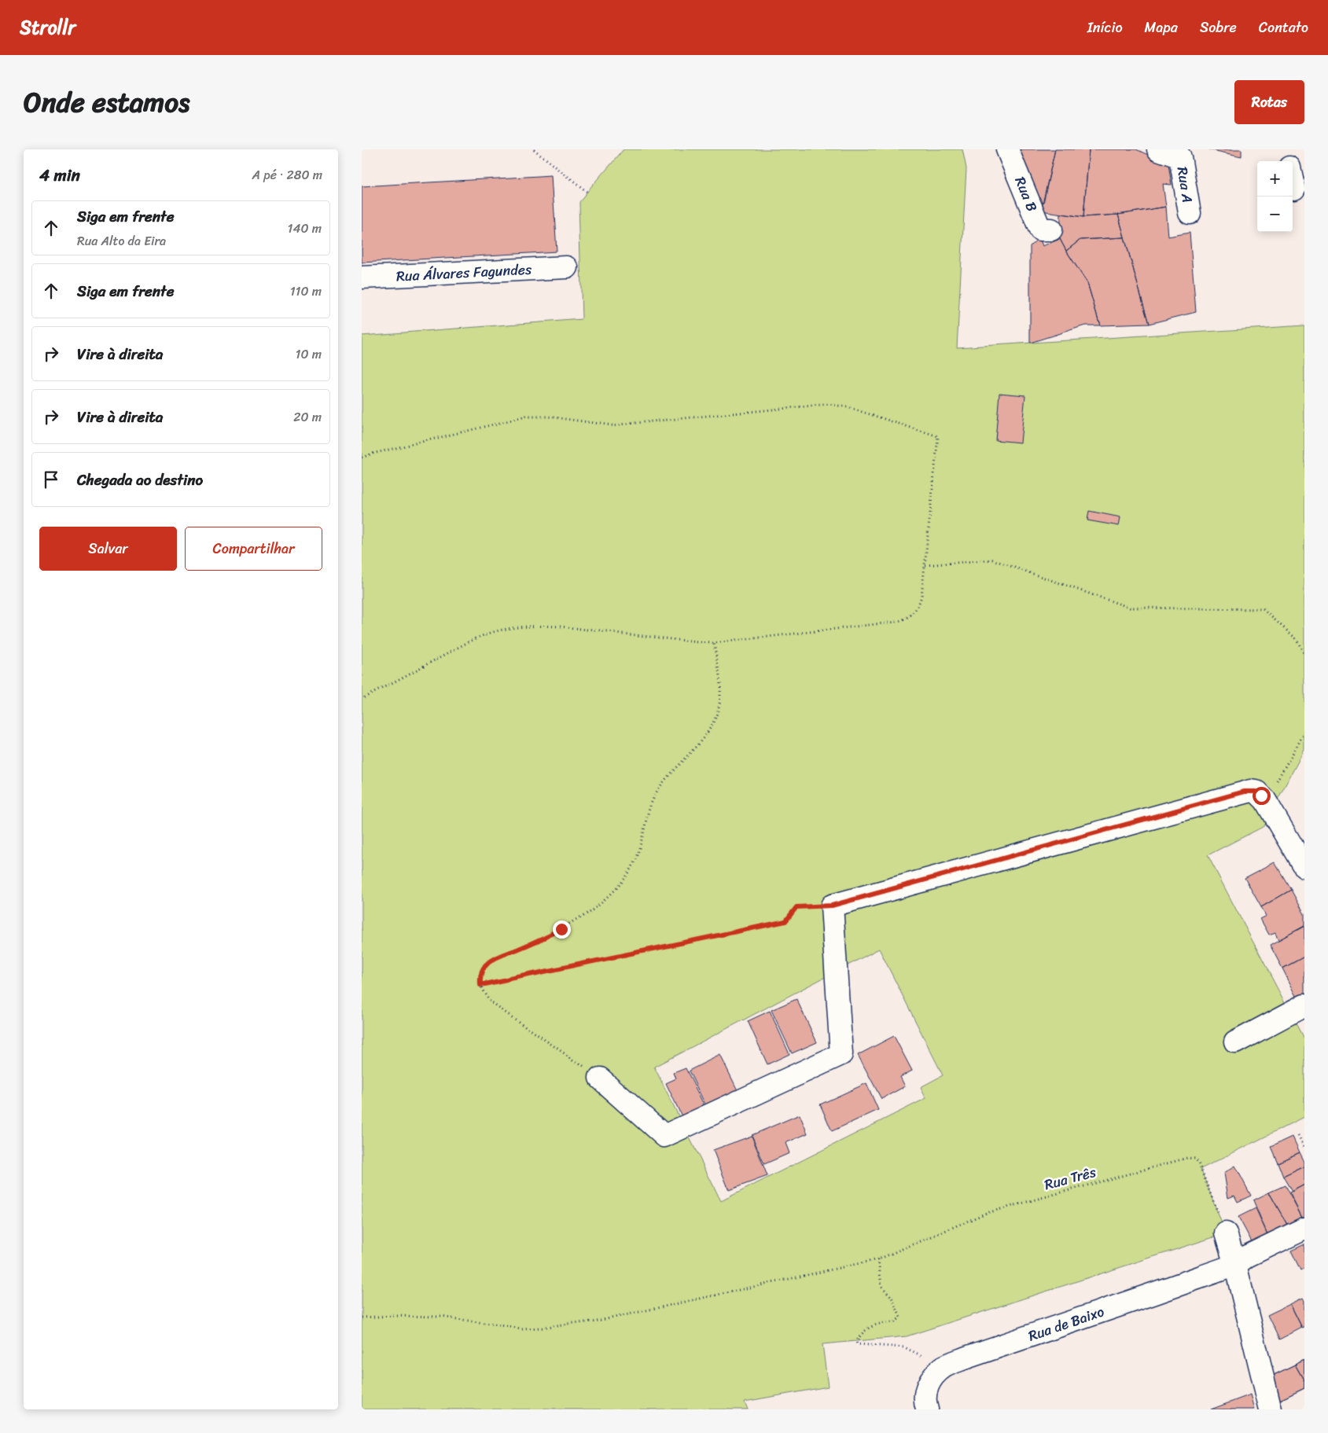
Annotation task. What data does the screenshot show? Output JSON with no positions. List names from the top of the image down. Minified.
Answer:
{"streets":{"street":["Rua A","Rua B","Rua Álvares Fagundes","Rua de Baixo"],"path":["Rua Três"]},"page":{"header":"Strollr","nav":["Início","Mapa","Sobre","Contato"],"title":"Onde estamos","buttons":["Rotas",["Salvar","Compartilhar"]],"heading":["4 min","A pé · 280 m"],"map_buttons":["+","−"],"list":[["Siga em frente","Rua Alto da Eira","140 m"],["Siga em frente","110 m"],["Vire à direita","10 m"],["Vire à direita","20 m"],"Chegada ao destino"]}}
